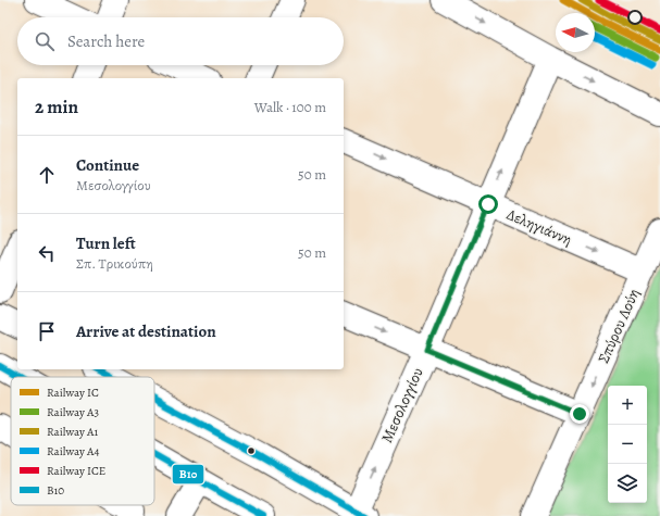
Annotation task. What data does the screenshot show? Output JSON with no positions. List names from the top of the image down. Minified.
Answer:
{"streets":{"street":["Δεληγιάννη","Σπύρου Λούη","Μεσολογγίου"]},"crossings":[["Δεληγιάννη","Σπύρου Λούη"],["Δεληγιάννη","Μεσολογγίου"]],"one_way":["Σπύρου Λούη","Μεσολογγίου"],"lines":["rail line IC","rail line A1","rail line ICE","rail line A3","rail line A4","transit line Β10"],"legend":["Railway IC","Railway A3","Railway A1","Railway A4","Railway ICE","Β10"],"north":"left","page":{"search":"Search here","heading":["2 min","Walk · 100 m"],"list":[["Continue","Μεσολογγίου","50 m"],["Turn left","Σπ. Τρικούπη","50 m"],"Arrive at destination"],"map_buttons":["+","−"]}}
